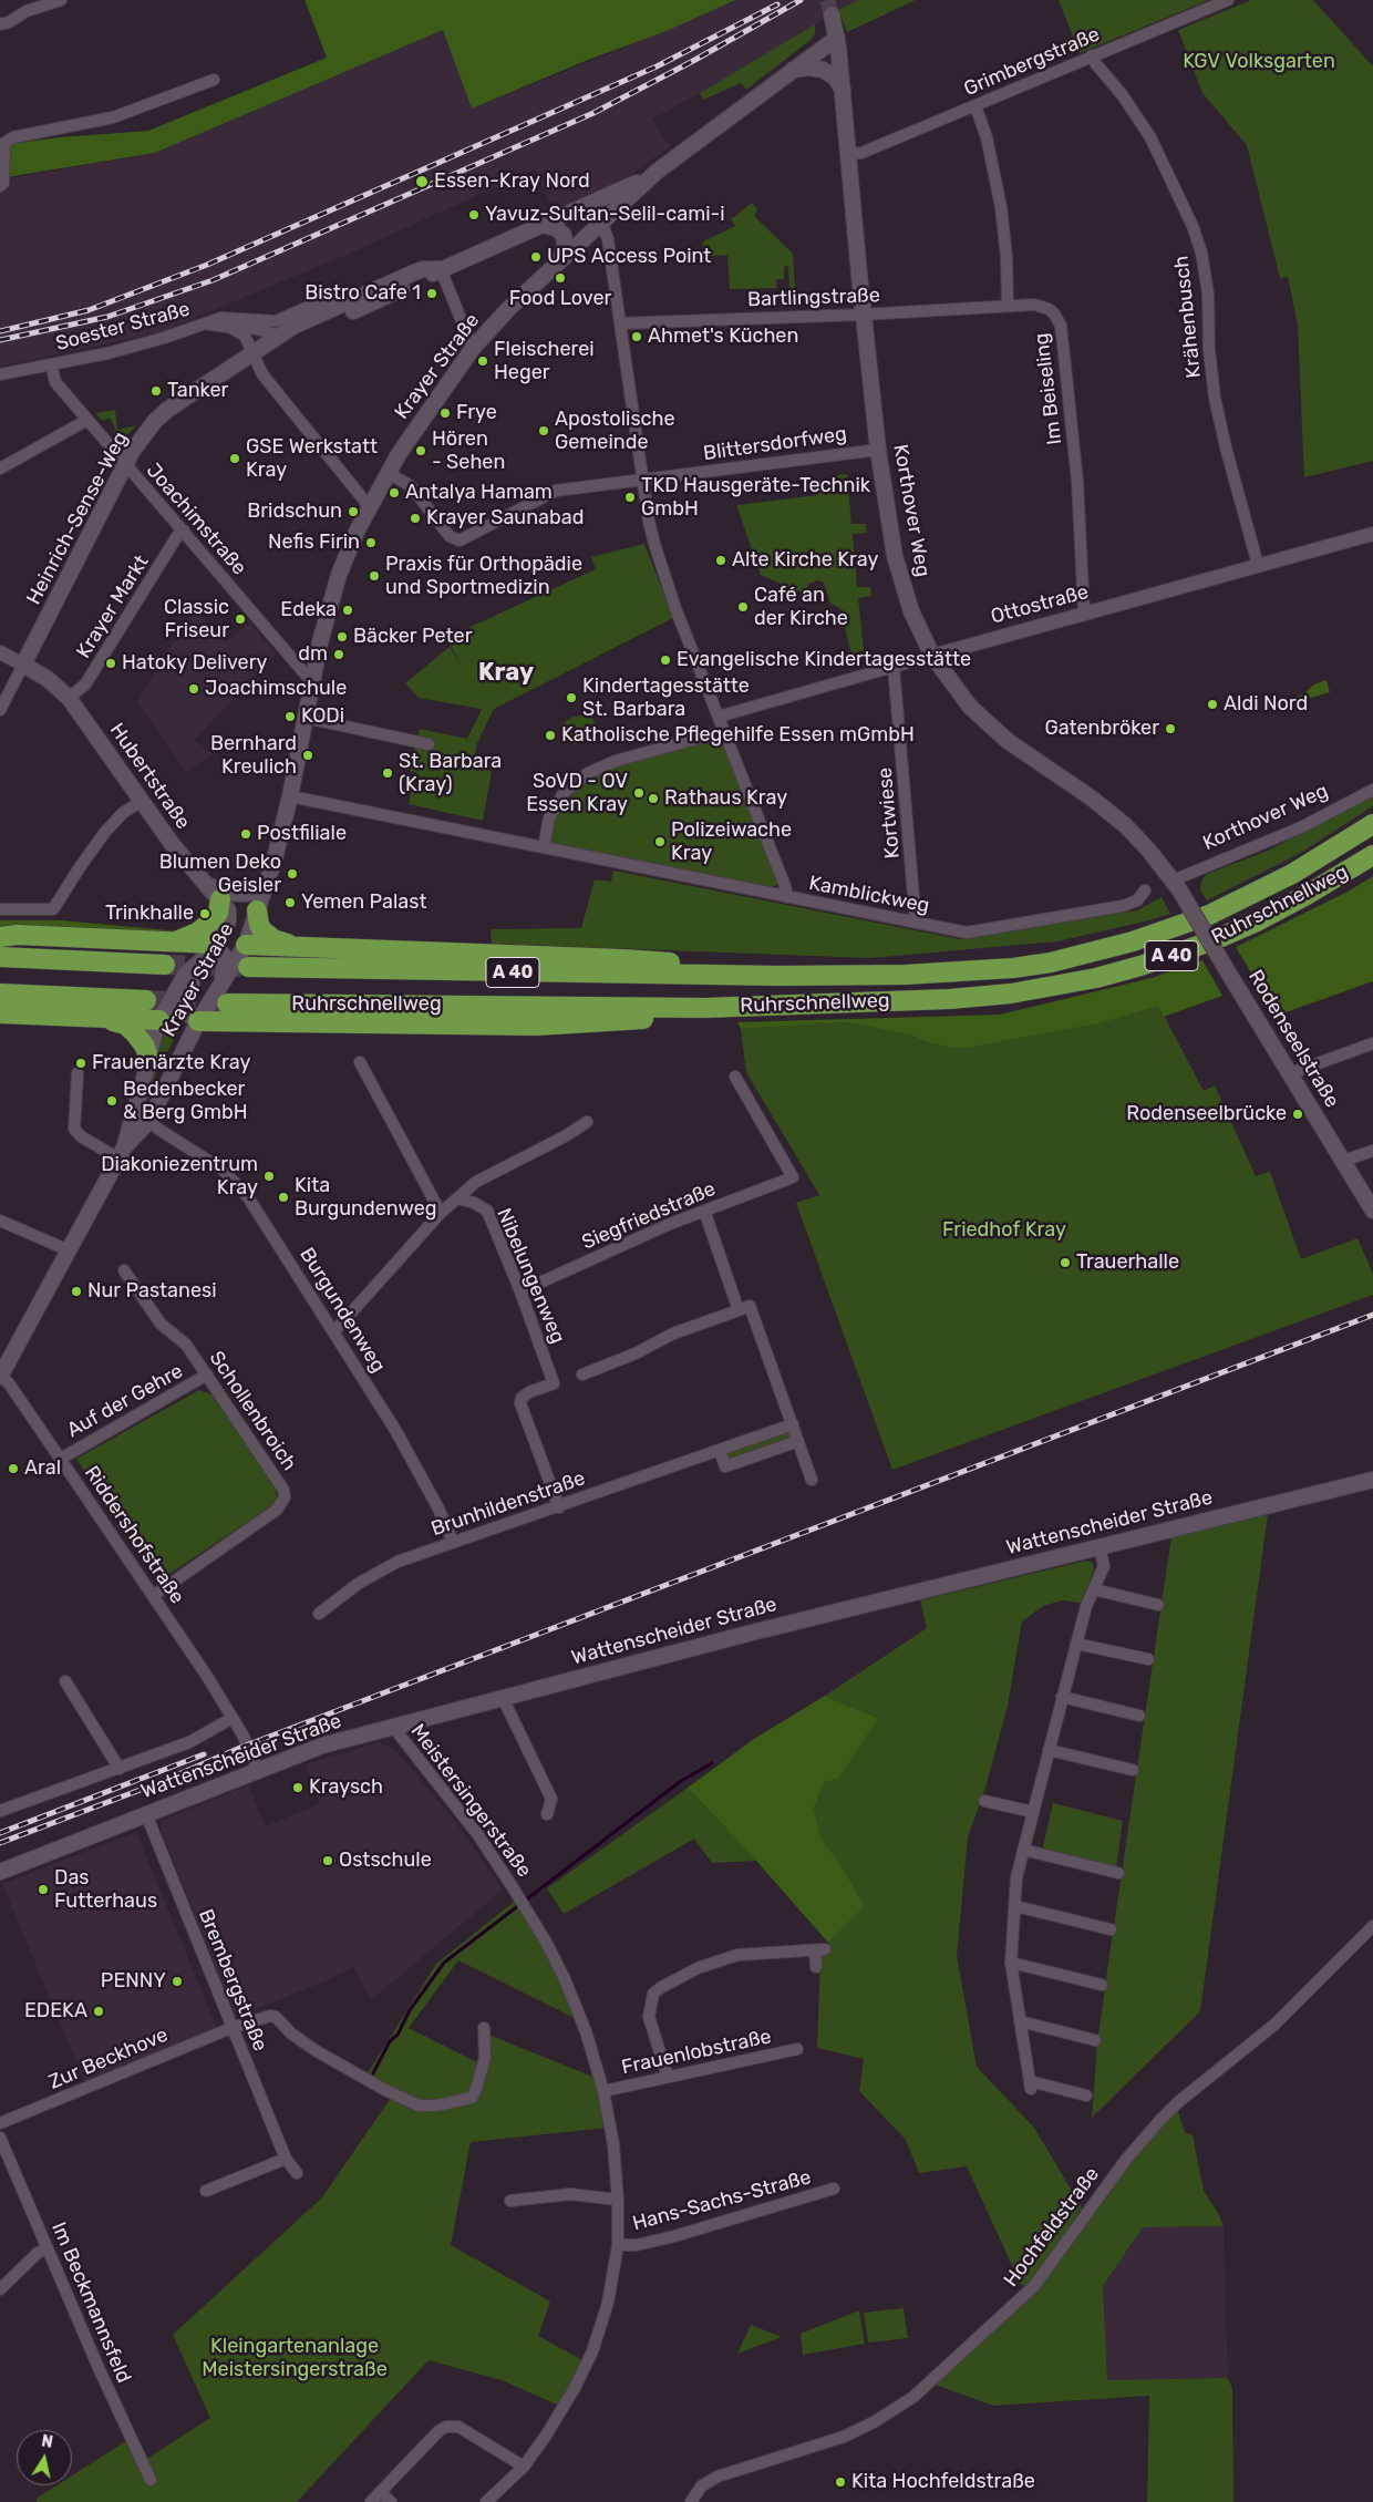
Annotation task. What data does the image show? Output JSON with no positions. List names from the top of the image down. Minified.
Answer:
{"streets":{"highway":["Ruhrschnellweg","A 40"],"main road":["Krayer Straße","Korthover Weg","Heinrich-Sense-Weg","Hubertstraße","Rodenseelstraße","Wattenscheider Straße"],"street":["Grimbergstraße","Bartlingstraße","Krähenbusch","Soester Straße","Im Beiseling","Blittersdorfweg","Joachimstraße","Ottostraße","Krayer Markt","Kortwiese","Kamblickweg","Siegfriedstraße","Nibelungenweg","Burgundenweg","Auf der Gehre","Schollenbroich","Brunhildenstraße","Riddershofstraße","Meistersingerstraße","Brembergstraße","Frauenlobstraße","Zur Beckhove","Hans-Sachs-Straße","Hochfeldstraße","Im Beckmannsfeld"]},"crossings":[["Grimbergstraße","Krähenbusch"],["Grimbergstraße","Korthover Weg"],["Bartlingstraße","Im Beiseling"],["Bartlingstraße","Korthover Weg"],["Krähenbusch","Ottostraße"],["Soester Straße","Krayer Straße"],["Soester Straße","Heinrich-Sense-Weg"],["Soester Straße","Joachimstraße"],["Krayer Straße","Blittersdorfweg"],["Krayer Straße","Korthover Weg"],["Krayer Straße","Heinrich-Sense-Weg"],["Krayer Straße","Joachimstraße"],["Krayer Straße","Hubertstraße"],["Krayer Straße","Kamblickweg"],["Krayer Straße","Burgundenweg"],["Krayer Straße","Riddershofstraße"],["Im Beiseling","Ottostraße"],["Blittersdorfweg","Korthover Weg"],["Korthover Weg","Ottostraße"],["Korthover Weg","Rodenseelstraße"],["Heinrich-Sense-Weg","Joachimstraße"],["Heinrich-Sense-Weg","Hubertstraße"],["Joachimstraße","Krayer Markt"],["Ottostraße","Kortwiese"],["Krayer Markt","Hubertstraße"],["Kortwiese","Kamblickweg"],["Siegfriedstraße","Nibelungenweg"],["Nibelungenweg","Brunhildenstraße"],["Burgundenweg","Brunhildenstraße"],["Auf der Gehre","Schollenbroich"],["Auf der Gehre","Riddershofstraße"],["Schollenbroich","Riddershofstraße"],["Wattenscheider Straße","Riddershofstraße"],["Wattenscheider Straße","Meistersingerstraße"],["Wattenscheider Straße","Brembergstraße"],["Meistersingerstraße","Frauenlobstraße"],["Meistersingerstraße","Hans-Sachs-Straße"],["Brembergstraße","Zur Beckhove"]],"districts":["Kray"],"parks":["KGV Volksgarten","Friedhof Kray","Kleingartenanlage Meistersingerstraße"],"places":["Essen-Kray Nord","Yavuz-Sultan-Selil-cami-i","UPS Access Point","Food Lover","Bistro Cafe 1","Ahmet's Küchen","Fleischerei Heger","Tanker","Frye","Apostolische Gemeinde","Hören - Sehen","GSE Werkstatt Kray","Antalya Hamam","TKD Hausgeräte-Technik GmbH","Bridschun","Krayer Saunabad","Nefis Firin","Alte Kirche Kray","Praxis für Orthopädie und Sportmedizin","Café an der Kirche","Edeka","Classic Friseur","Bäcker Peter","dm","Evangelische Kindertagesstätte","Hatoky Delivery","Joachimschule","Kindertagesstätte St. Barbara","Aldi Nord","KODi","Gatenbröker","Katholische Pflegehilfe Essen mGmbH","Bernhard Kreulich","St. Barbara (Kray)","SoVD - OV Essen Kray","Rathaus Kray","Postfiliale","Polizeiwache Kray","Blumen Deko Geisler","Yemen Palast","Trinkhalle","Frauenärzte Kray","Bedenbecker & Berg GmbH","Rodenseelbrücke","Diakoniezentrum Kray","Kita Burgundenweg","Trauerhalle","Nur Pastanesi","Aral","Kraysch","Ostschule","Das Futterhaus","PENNY","EDEKA","Kita Hochfeldstraße"],"north":"top"}
